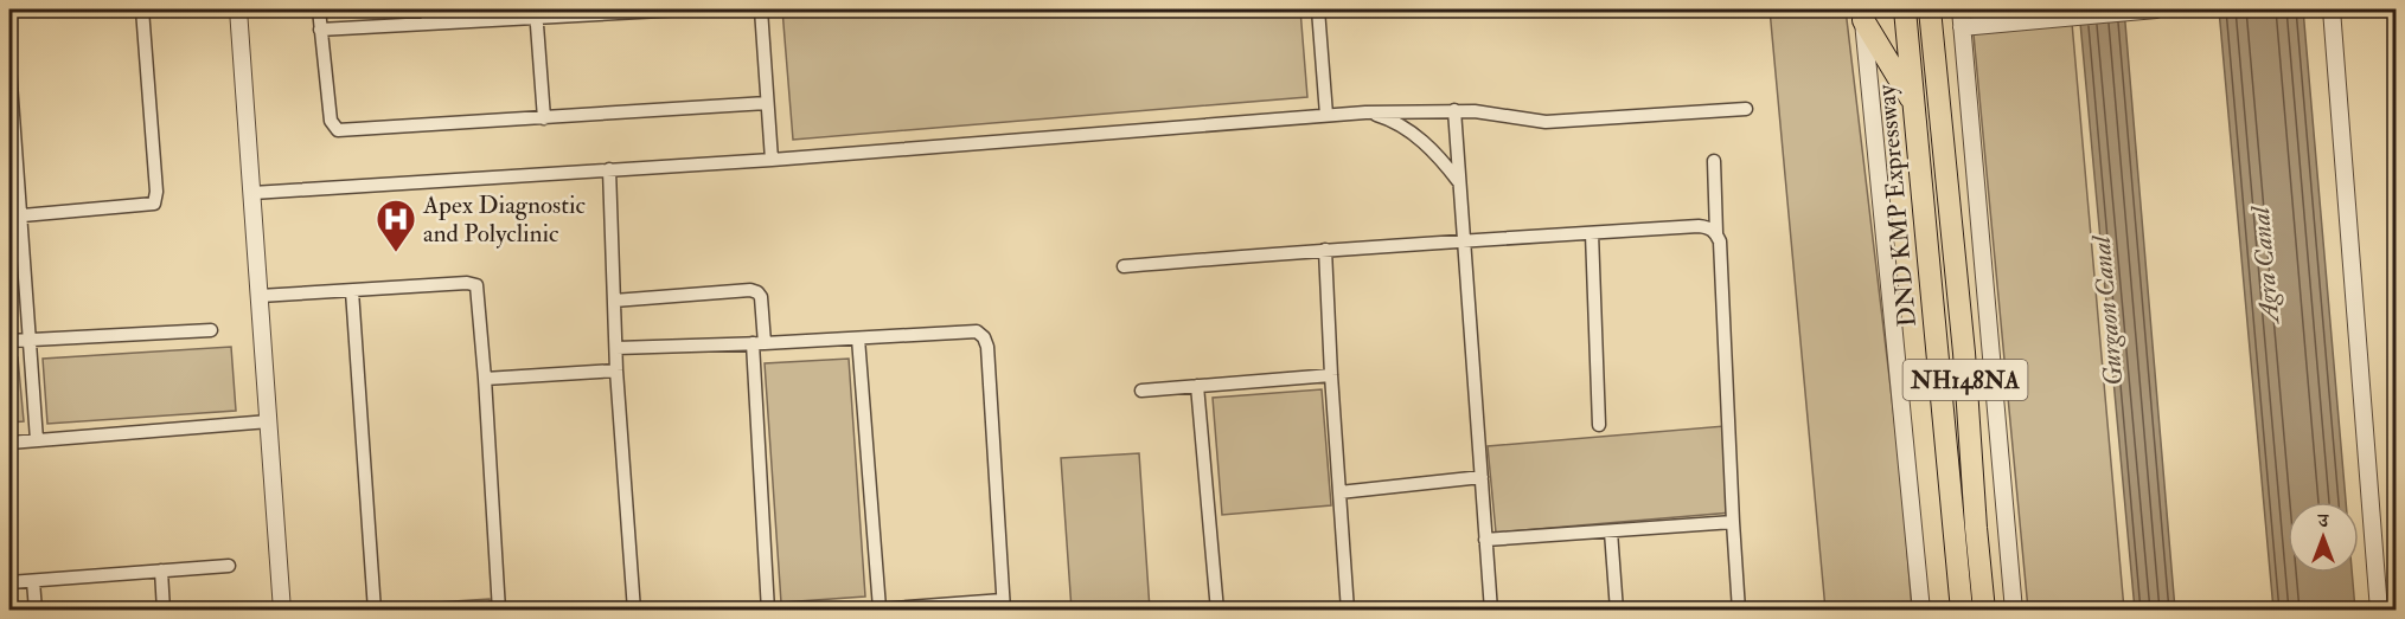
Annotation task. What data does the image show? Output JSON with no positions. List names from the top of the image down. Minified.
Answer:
{"streets":{"highway":["DND KMP Expressway","NH148NA"]},"water":["Agra Canal","Gurgaon Canal"],"places":{"hospital":["Apex Diagnostic and Polyclinic"]},"north":"top"}
